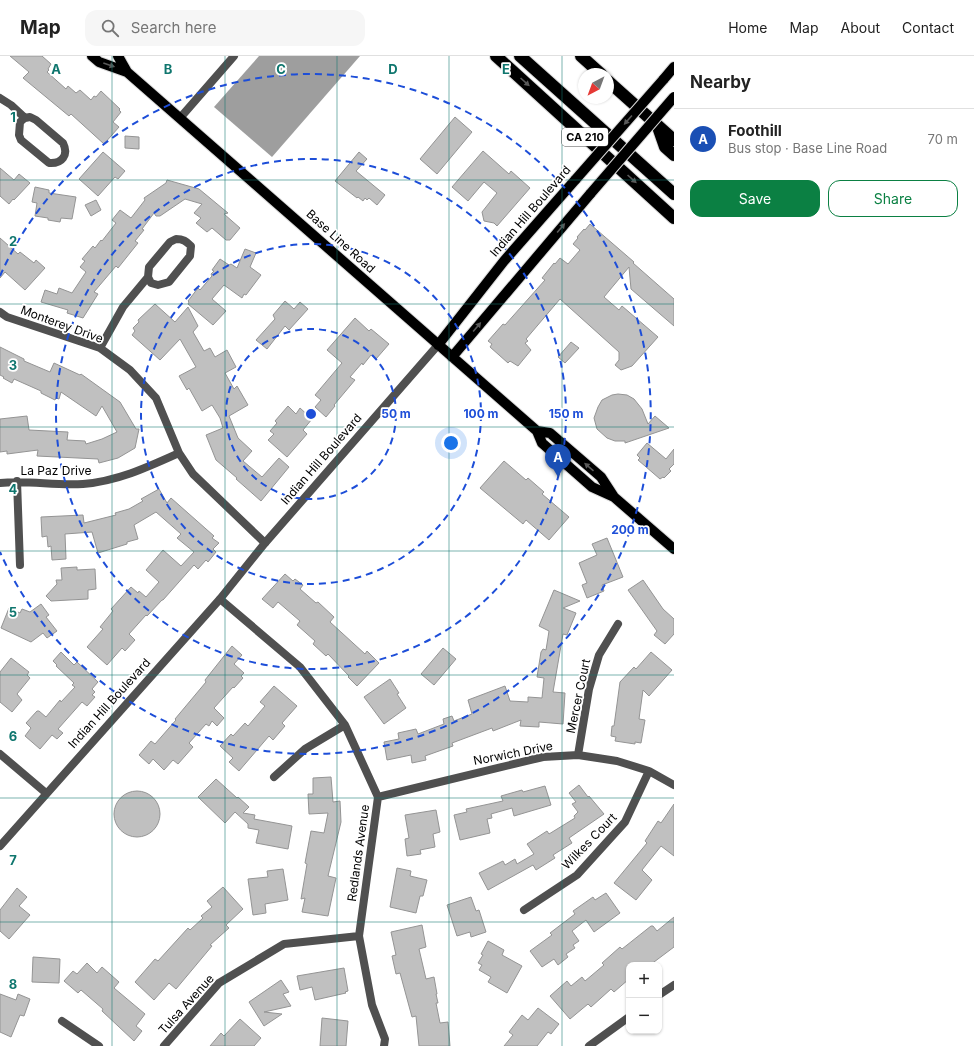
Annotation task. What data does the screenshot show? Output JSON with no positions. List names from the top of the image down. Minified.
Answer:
{"streets":{"highway":["CA 210"],"main road":["Indian Hill Boulevard","Base Line Road"],"street":["Monterey Drive","La Paz Drive","Mercer Court","Norwich Drive","Wilkes Court","Redlands Avenue","Tulsa Avenue"]},"crossings":[["Indian Hill Boulevard","Base Line Road"],["Indian Hill Boulevard","Monterey Drive"],["Indian Hill Boulevard","Redlands Avenue"],["Monterey Drive","La Paz Drive"],["Mercer Court","Norwich Drive"],["Norwich Drive","Wilkes Court"],["Norwich Drive","Redlands Avenue"],["Redlands Avenue","Tulsa Avenue"]],"north":"bottom left","page":{"header":"Map","search":"Search here","nav":["Home","Map","About","Contact"],"heading":"Nearby","list":[{"mark":"A","name":"Foothill","note":"Bus stop · Base Line Road","value":"70 m"}],"buttons":["Save","Share"],"pins":"A","map_buttons":["+","−"]},"grid":{"columns":["A","B","C","D","E"],"rows":["1","2","3","4","5","6","7","8"]},"rings":["50 m","100 m","150 m","200 m"]}
